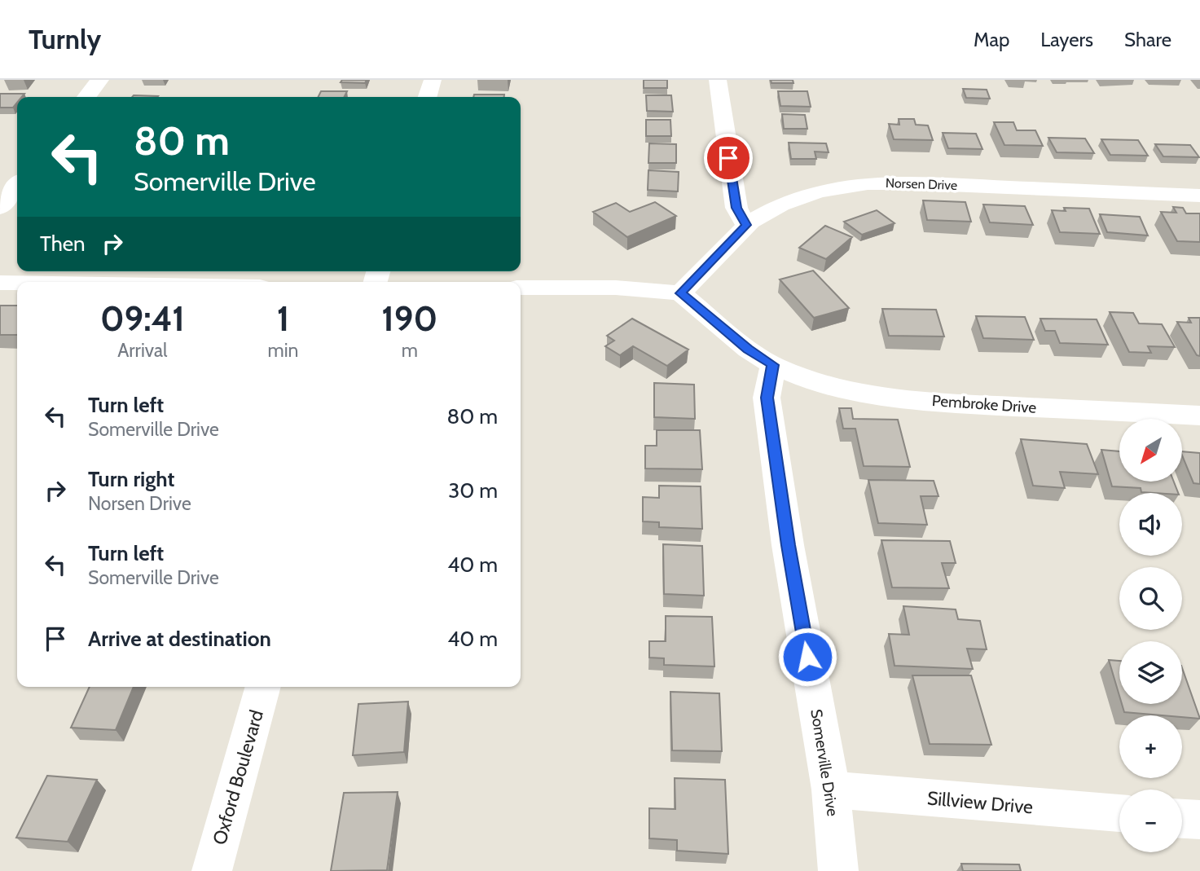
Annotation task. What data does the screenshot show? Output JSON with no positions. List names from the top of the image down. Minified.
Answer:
{"streets":{"street":["Norsen Drive","Pembroke Drive","Somerville Drive","Oxford Boulevard","Sillview Drive"]},"crossings":[["Pembroke Drive","Somerville Drive"],["Somerville Drive","Sillview Drive"]],"north":"bottom left","page":{"header":"Turnly","nav":["Map","Layers","Share"],"turn":["80 m","Somerville Drive"],"then":"Then","eta":["09:41","Arrival","1","min","190","m"],"list":[{"name":"Turn left","note":"Somerville Drive","value":"80 m"},{"name":"Turn right","note":"Norsen Drive","value":"30 m"},{"name":"Turn left","note":"Somerville Drive","value":"40 m"},{"name":"Arrive at destination","value":"40 m"}],"map_buttons":["+","−"]}}
